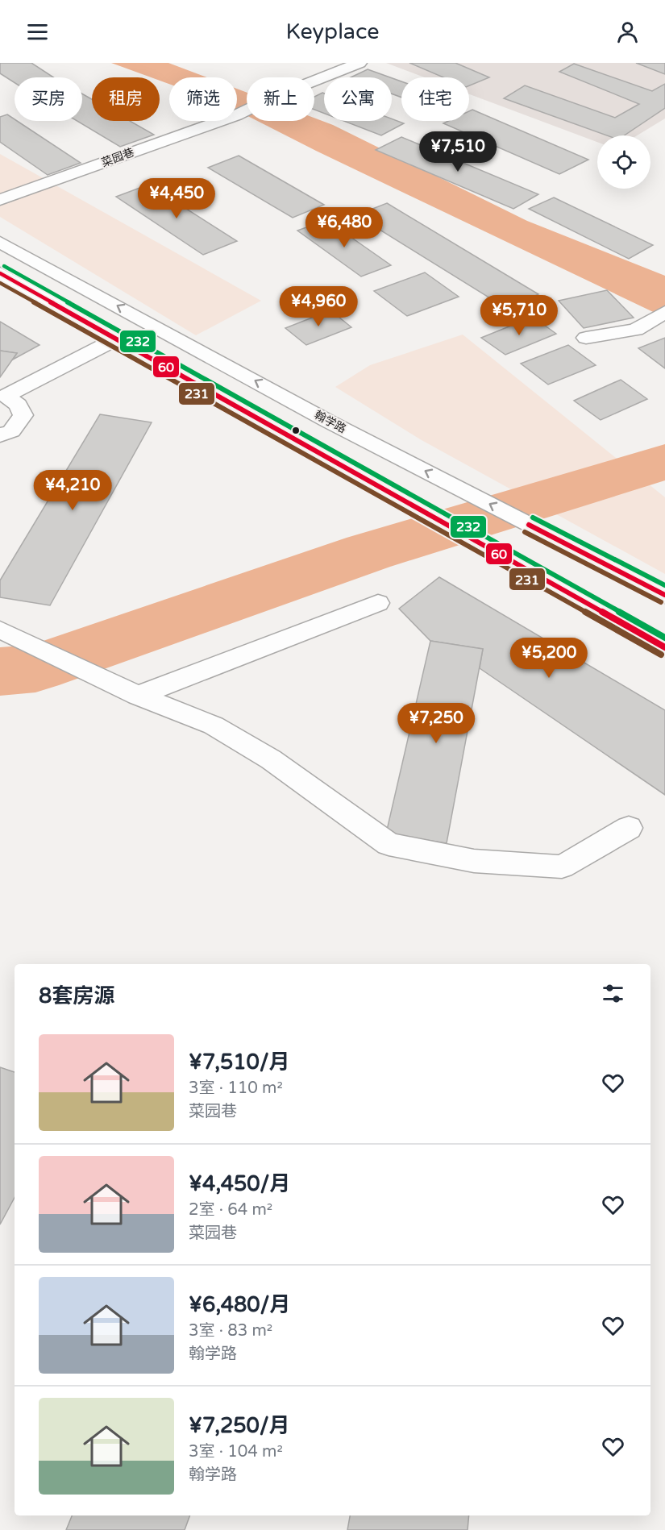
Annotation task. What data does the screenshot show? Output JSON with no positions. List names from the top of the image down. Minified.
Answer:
{"streets":{"street":["菜园巷","翰学路"]},"lines":["transit line 232","transit line 60","transit line 231"],"page":{"header":"Keyplace","chip":["买房","租房","筛选","新上","公寓","住宅"],"price":["¥7,510","¥4,450","¥6,480","¥4,960","¥5,710","¥4,210","¥5,200","¥7,250"],"heading":"8套房源","list":[{"name":"¥7,510/月","note":"3室 · 110 m² · 菜园巷"},{"name":"¥4,450/月","note":"2室 · 64 m² · 菜园巷"},{"name":"¥6,480/月","note":"3室 · 83 m² · 翰学路"},{"name":"¥7,250/月","note":"3室 · 104 m² · 翰学路"}]}}
